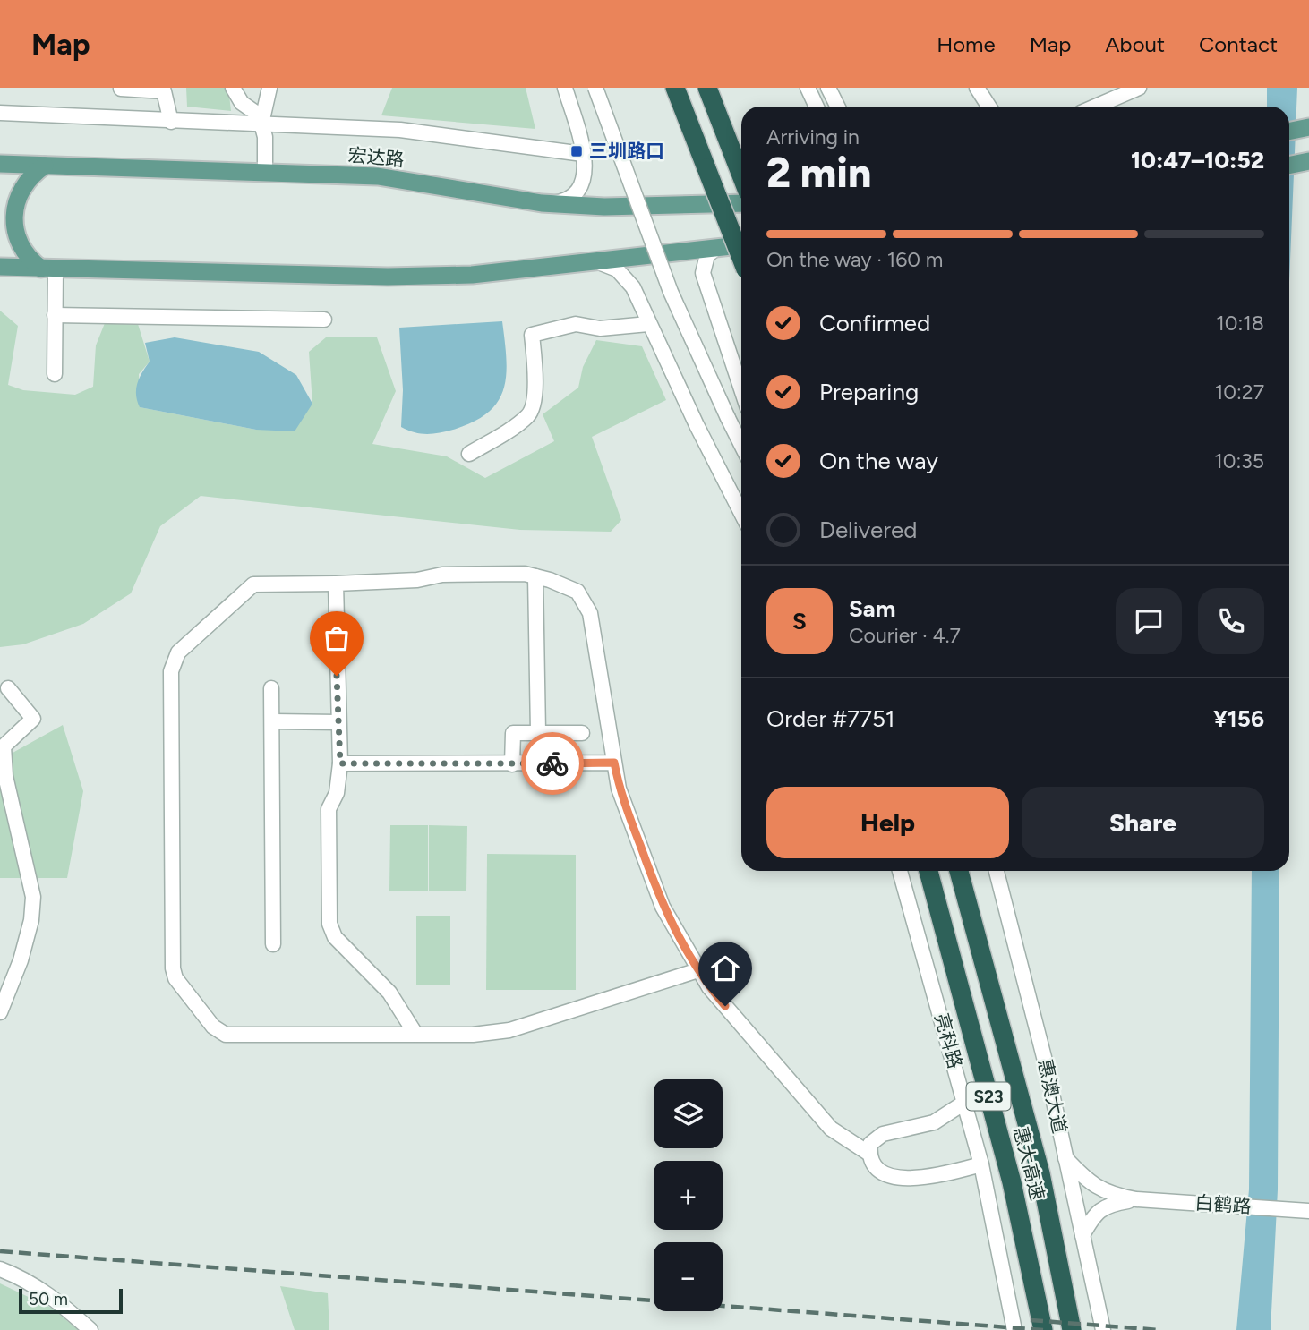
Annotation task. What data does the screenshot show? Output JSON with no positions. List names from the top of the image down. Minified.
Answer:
{"streets":{"highway":["S23","惠大高速"],"main road":["宏达路"],"street":["亮科路","惠澳大道","白鹤路"]},"places":{"transit":["三圳路口"]},"scale_bar":"50 m","page":{"header":"Map","nav":["Home","Map","About","Contact"],"heading":["2 min","Arriving in","10:47–10:52"],"panel":["Sam","Courier · 4.7","Order #7751","¥156"],"bar":"On the way · 160 m","list":[["Confirmed","10:18"],["Preparing","10:27"],["On the way","10:35"],"Delivered"],"round":"S","buttons":["Help","Share"],"map_buttons":["+","−"],"scale":"50 m"}}
